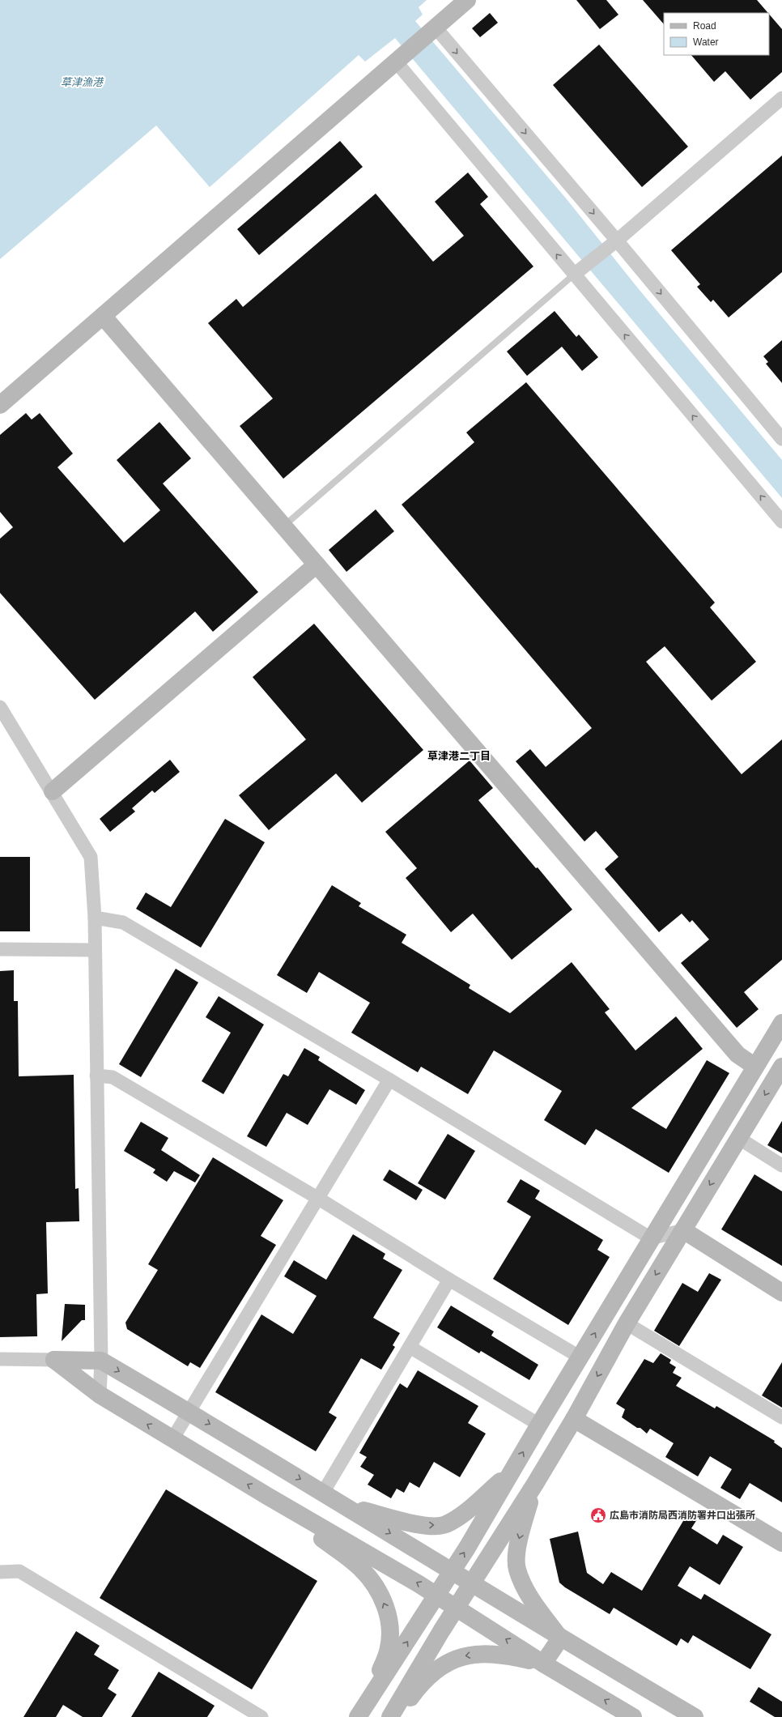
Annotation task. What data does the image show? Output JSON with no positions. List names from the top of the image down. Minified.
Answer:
{"districts":["草津港二丁目"],"water":["草津漁港"],"places":{"public building":["広島市消防局西消防署井口出張所"]},"legend":["Road","Water"]}
